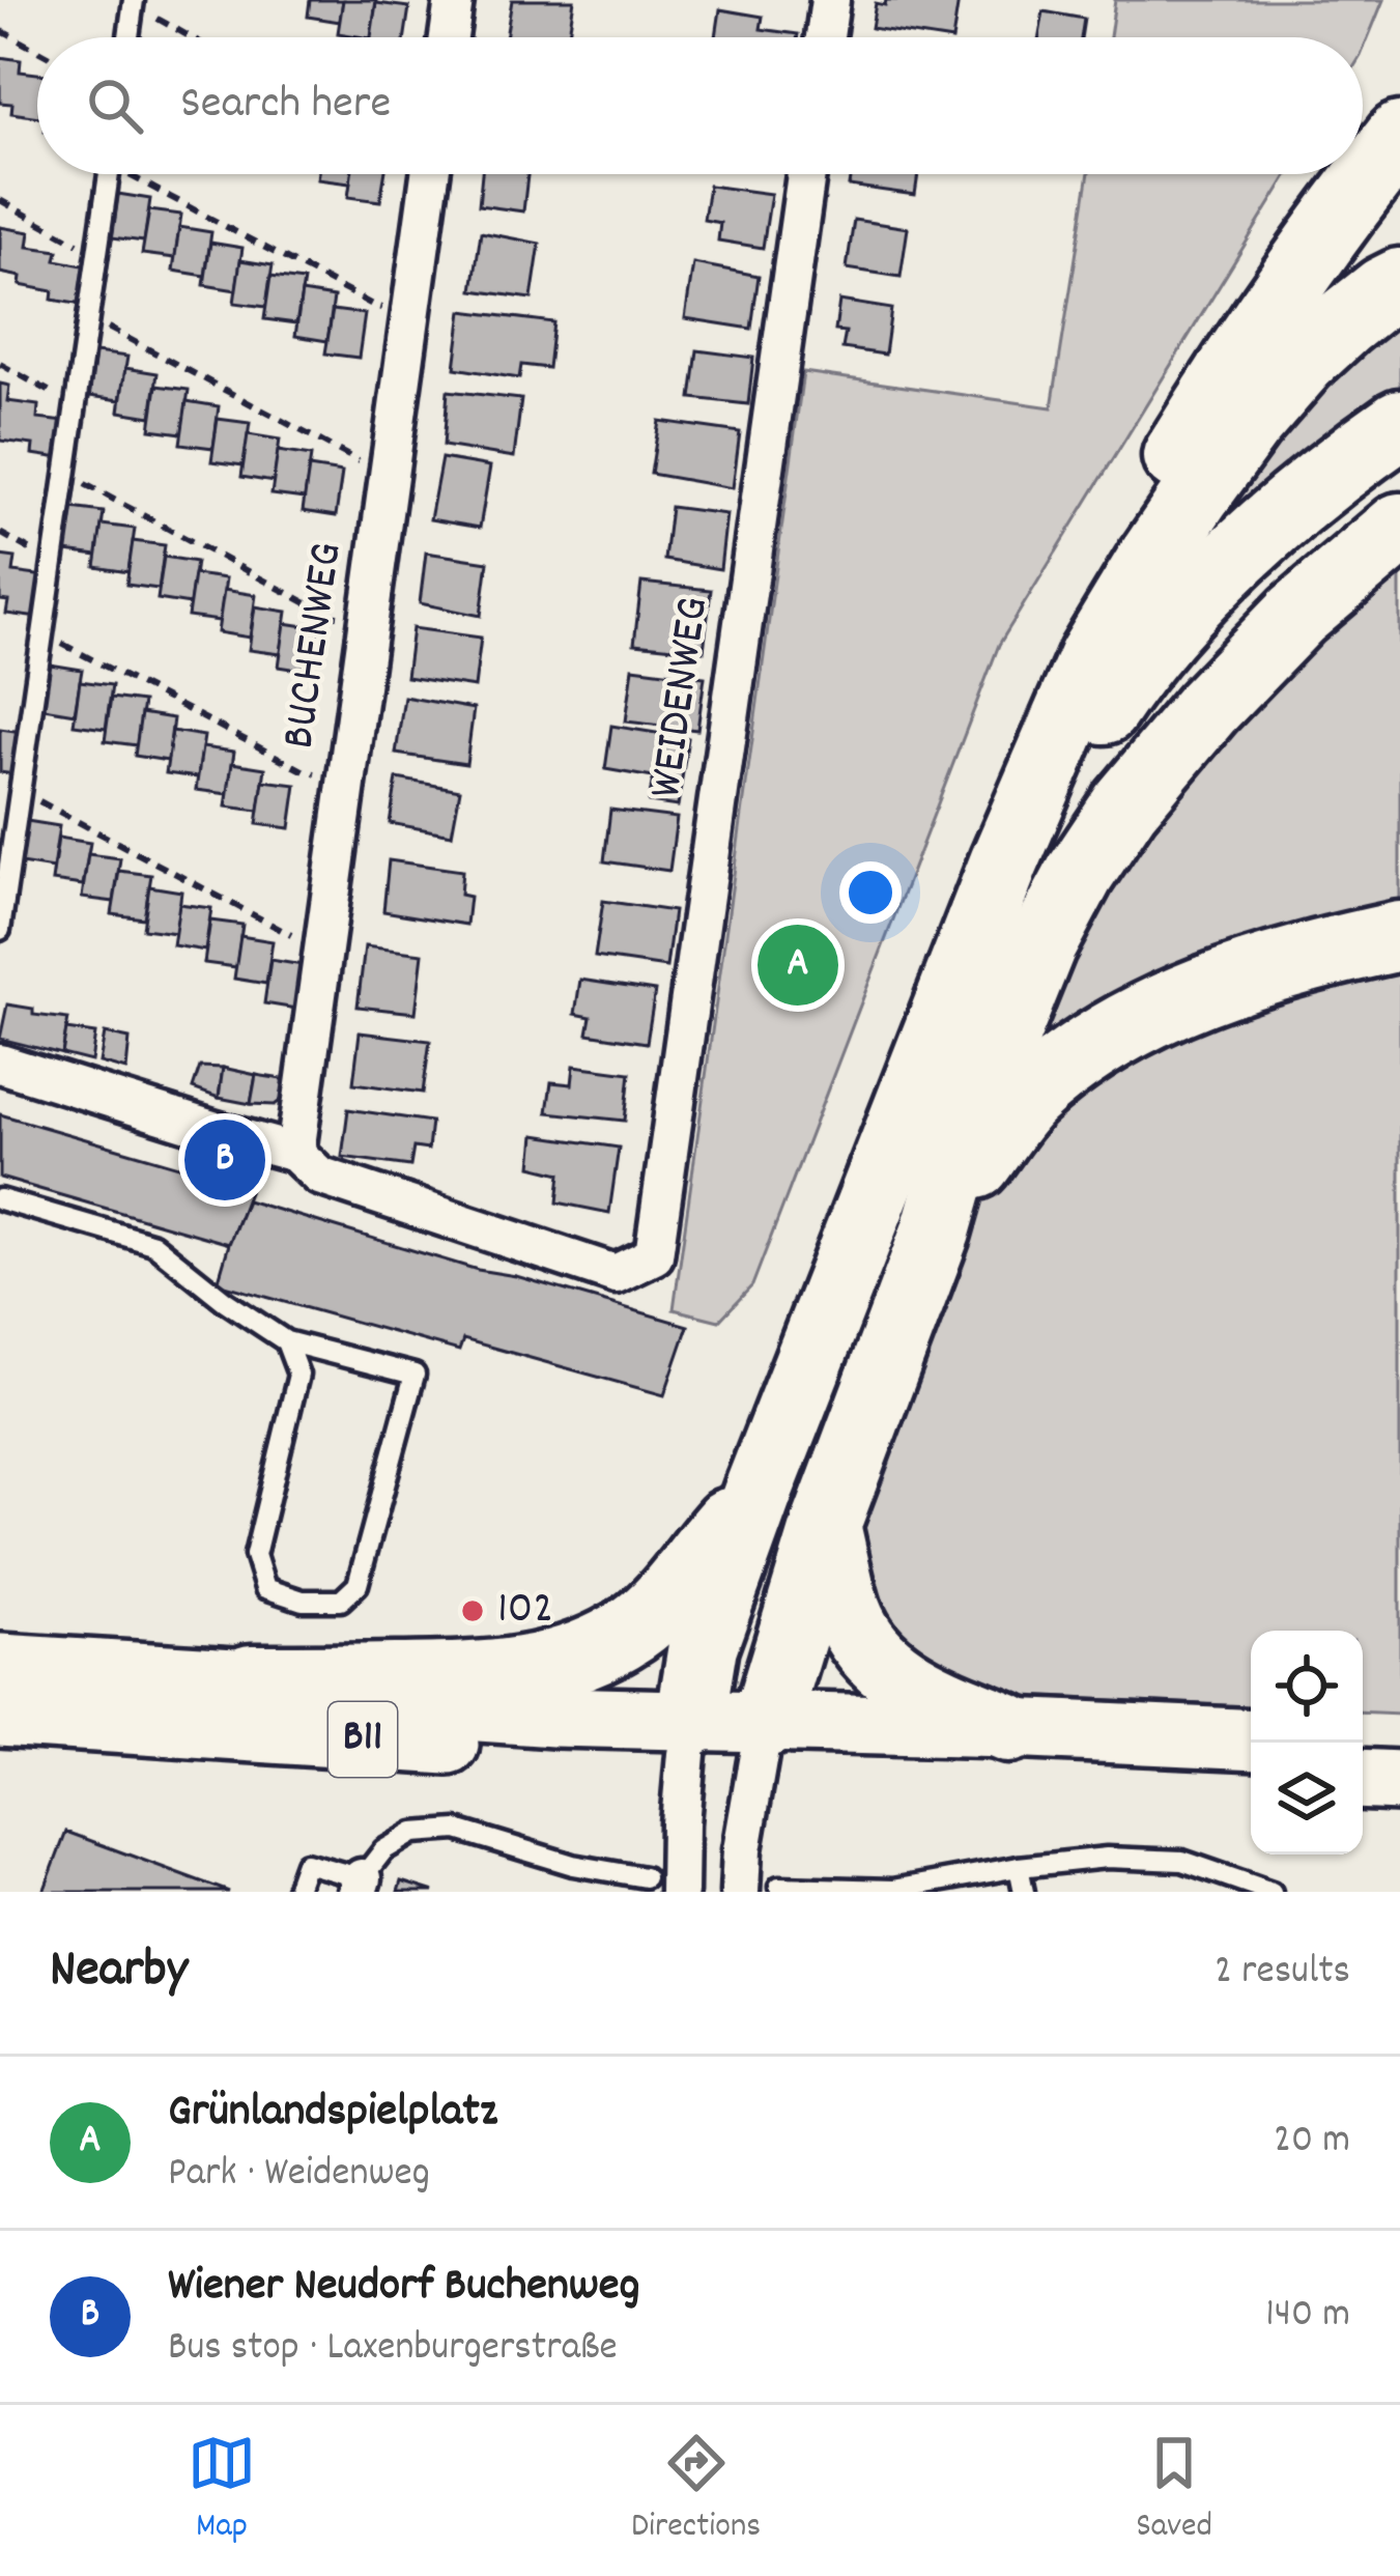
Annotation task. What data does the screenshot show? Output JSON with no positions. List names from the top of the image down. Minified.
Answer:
{"streets":{"main road":["B11"],"street":["BUCHENWEG","WEIDENWEG"]},"crossings":[["BUCHENWEG","WEIDENWEG"]],"places":["102"],"page":{"search":"Search here","pins":["A","B"],"heading":["Nearby","2 results"],"list":[{"mark":"A","name":"Grünlandspielplatz","note":"Park · Weidenweg","value":"20 m"},{"mark":"B","name":"Wiener Neudorf Buchenweg","note":"Bus stop · Laxenburgerstraße","value":"140 m"}],"nav":["Map","Directions","Saved"]}}
